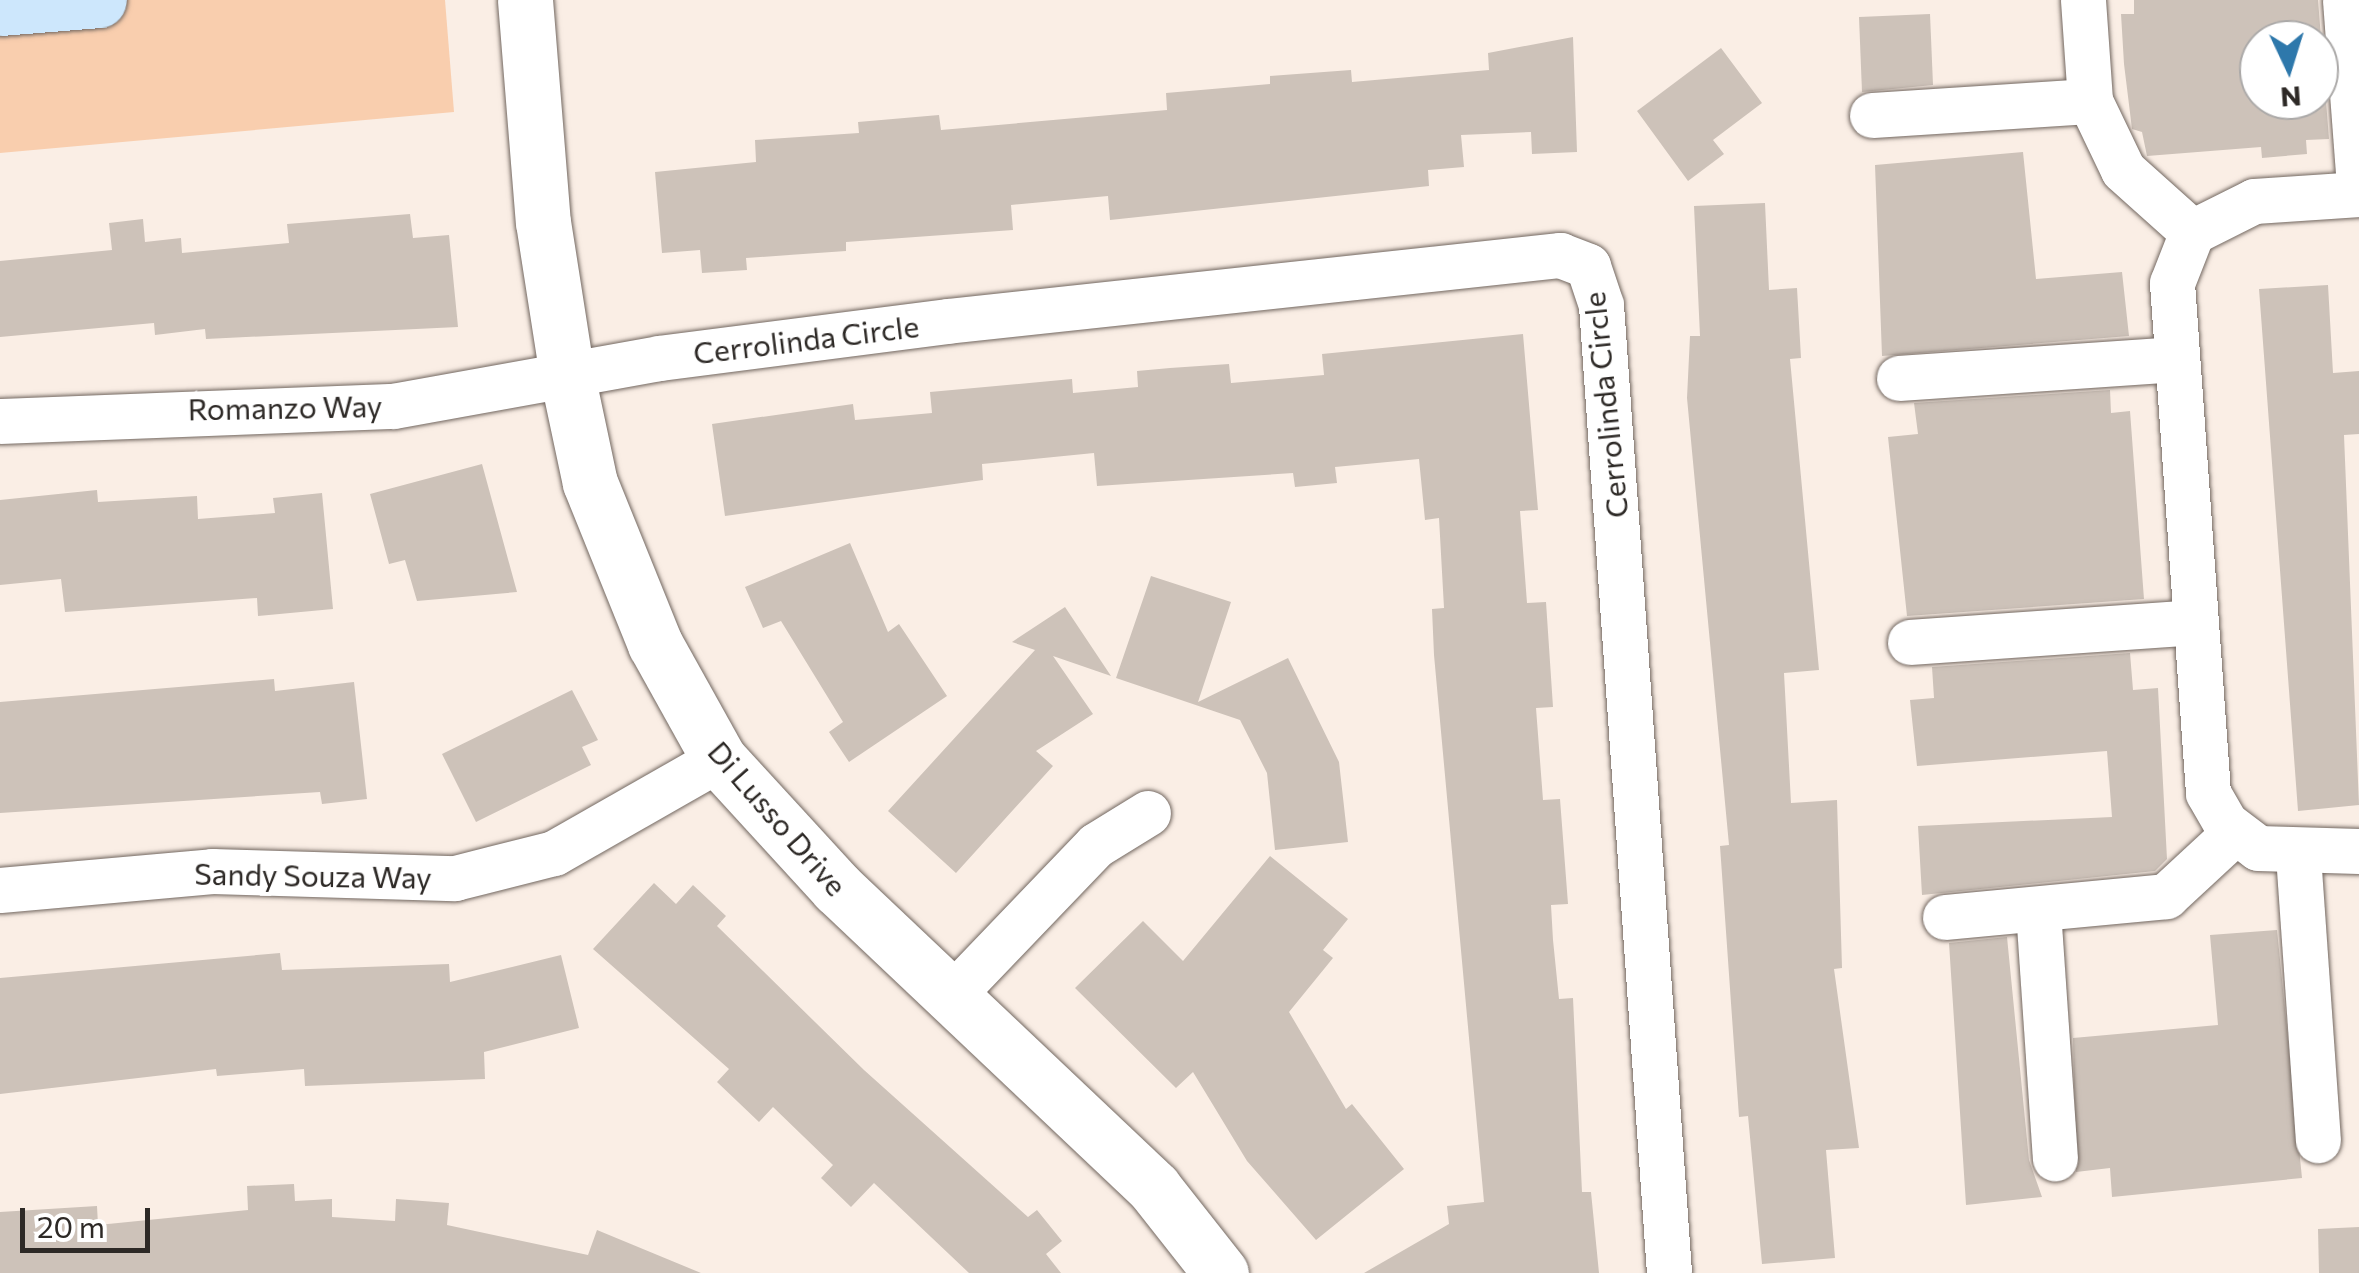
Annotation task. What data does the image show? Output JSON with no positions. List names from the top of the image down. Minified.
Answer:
{"streets":{"street":["Cerrolinda Circle","Romanzo Way","Di Lusso Drive","Sandy Souza Way"]},"crossings":[["Cerrolinda Circle","Romanzo Way"],["Cerrolinda Circle","Di Lusso Drive"],["Romanzo Way","Di Lusso Drive"],["Di Lusso Drive","Sandy Souza Way"]],"scale_bar":"20 m","north":"bottom"}
